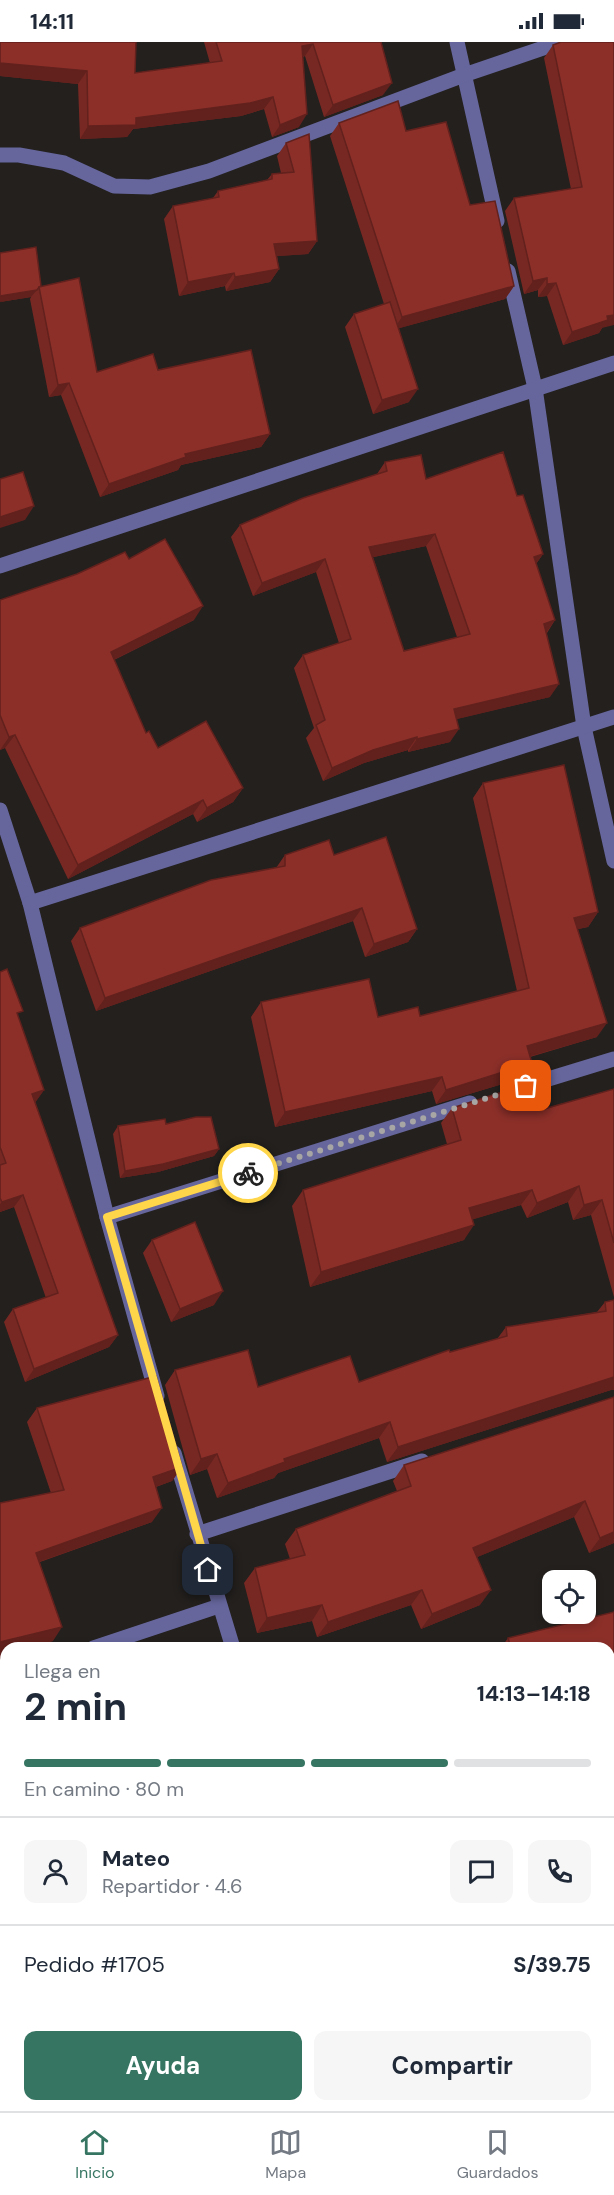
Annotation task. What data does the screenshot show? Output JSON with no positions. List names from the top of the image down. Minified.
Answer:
{"page":{"status":"14:11","heading":["2 min","Llega en","14:13–14:18"],"panel":["Mateo","Repartidor · 4.6","Pedido #1705","S/39.75"],"bar":"En camino · 80 m","buttons":["Ayuda","Compartir"],"tabs":["Inicio","Mapa","Guardados"]}}
